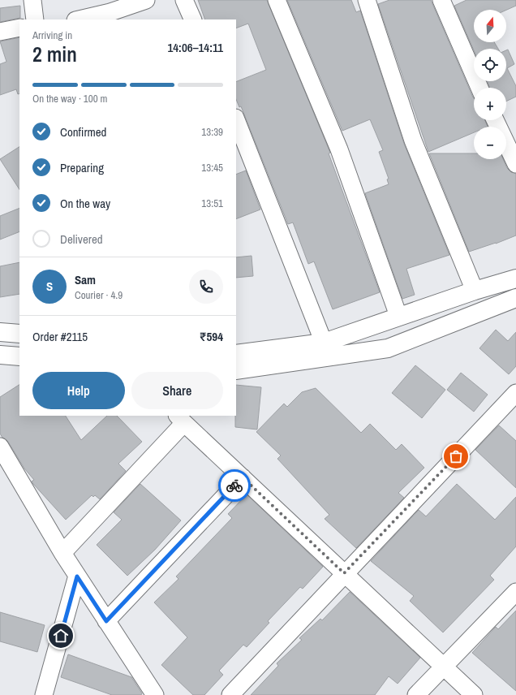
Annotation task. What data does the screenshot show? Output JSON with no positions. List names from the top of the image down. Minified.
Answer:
{"north":"top","page":{"map_buttons":["+","−"],"heading":["2 min","Arriving in","14:06–14:11"],"panel":["Sam","Courier · 4.9","Order #2115","₹594"],"bar":"On the way · 100 m","list":[["Confirmed","13:39"],["Preparing","13:45"],["On the way","13:51"],"Delivered"],"round":"S","buttons":["Help","Share"]}}
